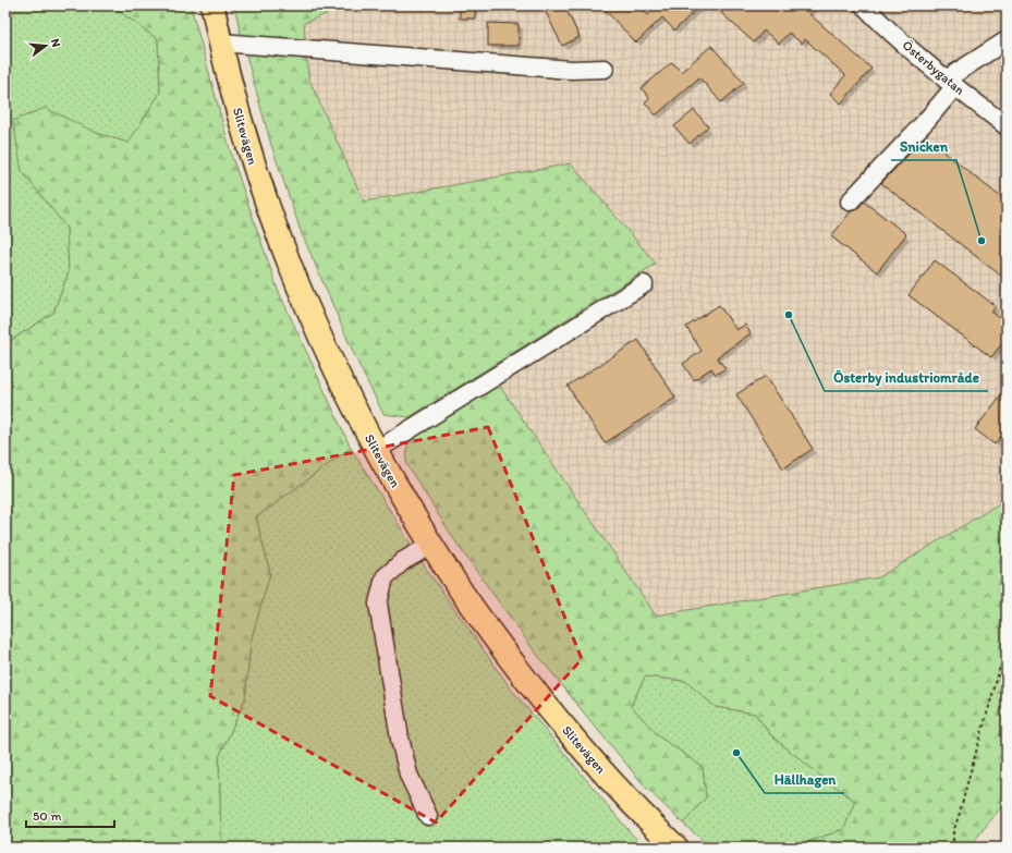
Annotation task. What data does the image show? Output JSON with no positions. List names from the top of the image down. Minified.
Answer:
{"streets":{"main road":["Slitevägen"],"street":["Österbygatan"]},"places":["Snicken","Österby industriområde","Hällhagen"],"scale_bar":"50 m","north":"right"}
